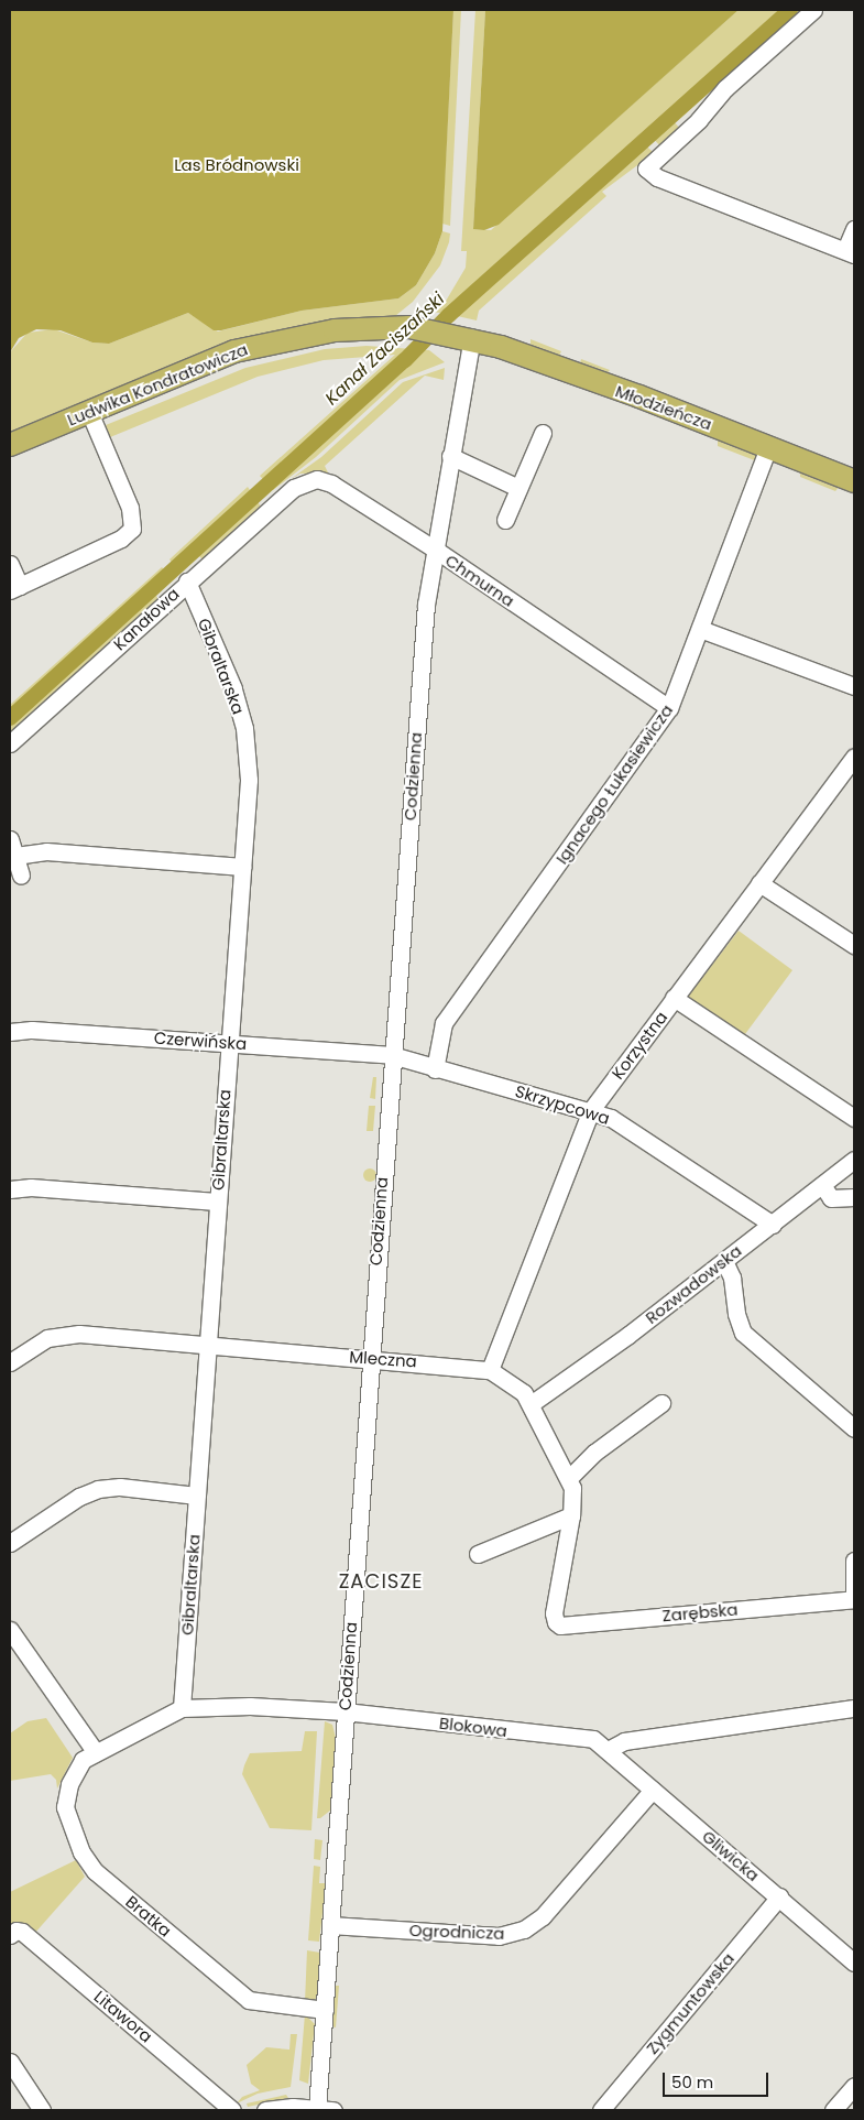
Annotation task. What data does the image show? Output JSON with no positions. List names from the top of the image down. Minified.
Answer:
{"streets":{"main road":["Ludwika Kondratowicza","Młodzieńcza"],"street":["Chmurna","Kanałowa","Gibraltarska","Codzienna","Ignacego Łukasiewicza","Czerwińska","Korzystna","Skrzypcowa","Rozwadowska","Mleczna","Zarębska","Blokowa","Gliwicka","Bratka","Ogrodnicza","Zygmuntowska","Litawora"]},"crossings":[["Ludwika Kondratowicza","Młodzieńcza"],["Ludwika Kondratowicza","Codzienna"],["Młodzieńcza","Codzienna"],["Młodzieńcza","Ignacego Łukasiewicza"],["Chmurna","Kanałowa"],["Chmurna","Codzienna"],["Chmurna","Ignacego Łukasiewicza"],["Kanałowa","Gibraltarska"],["Gibraltarska","Czerwińska"],["Gibraltarska","Mleczna"],["Gibraltarska","Blokowa"],["Codzienna","Czerwińska"],["Codzienna","Skrzypcowa"],["Codzienna","Mleczna"],["Codzienna","Blokowa"],["Codzienna","Bratka"],["Codzienna","Ogrodnicza"],["Ignacego Łukasiewicza","Skrzypcowa"],["Czerwińska","Skrzypcowa"],["Korzystna","Skrzypcowa"],["Korzystna","Mleczna"],["Skrzypcowa","Rozwadowska"],["Rozwadowska","Mleczna"],["Mleczna","Zarębska"],["Blokowa","Gliwicka"],["Blokowa","Bratka"],["Gliwicka","Ogrodnicza"],["Gliwicka","Zygmuntowska"]],"districts":["ZACISZE"],"water":["Kanał Zaciszański"],"parks":["Las Bródnowski"],"scale_bar":"50 m"}
